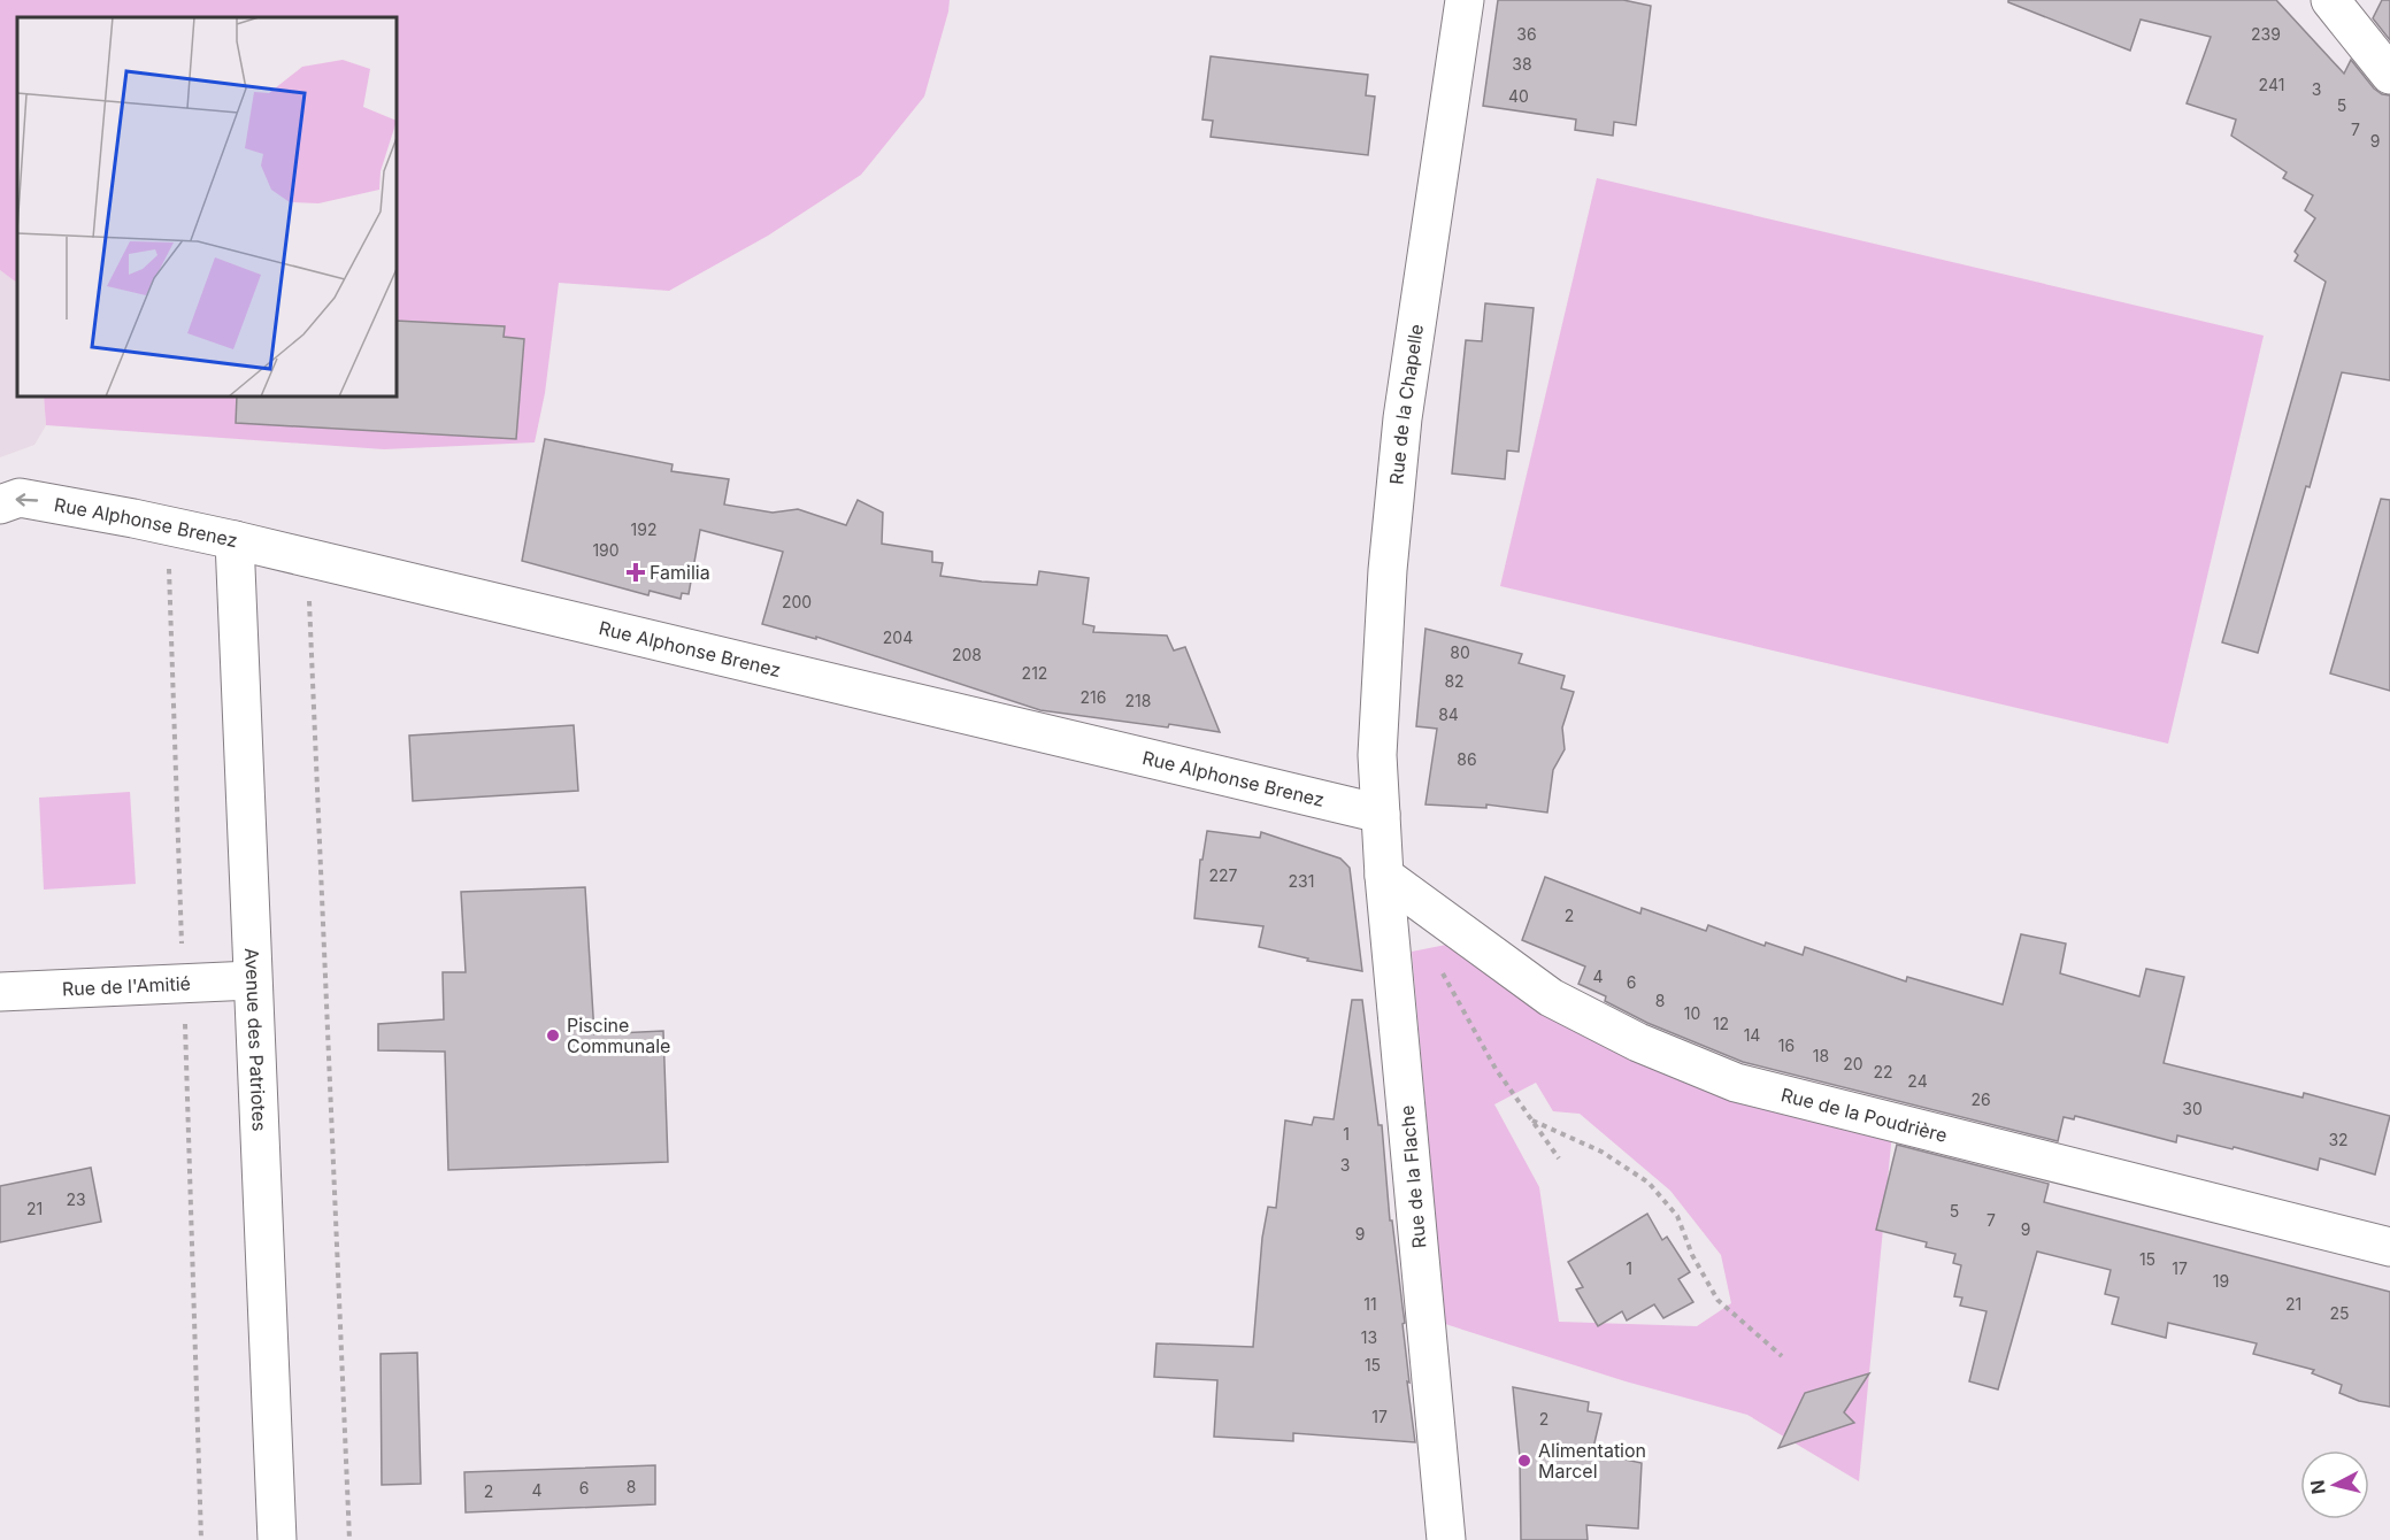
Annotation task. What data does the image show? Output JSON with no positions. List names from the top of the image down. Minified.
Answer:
{"streets":{"street":["Rue de la Chapelle","Rue Alphonse Brenez","Rue de l'Amitié","Avenue des Patriotes","Rue de la Poudrière","Rue de la Flache"]},"crossings":[["Rue de la Chapelle","Rue Alphonse Brenez"],["Rue de la Chapelle","Rue de la Flache"],["Rue Alphonse Brenez","Avenue des Patriotes"],["Rue Alphonse Brenez","Rue de la Flache"],["Rue de l'Amitié","Avenue des Patriotes"],["Rue de la Poudrière","Rue de la Flache"]],"places":{"health":["Familia"],"other":["Piscine Communale","Alimentation Marcel"]},"house_numbers":["36","239","38","241","3","40","5","7","9","192","190","200","204","80","208","212","82","216","218","84","86","227","231","2","4","6","8","10","12","14","16","18","20","22","24","26","30","1","32","3","23","21","5","7","9","9","15","1","17","19","11","21","25","13","15","17","2","8","6","4","2"],"north":"left"}
